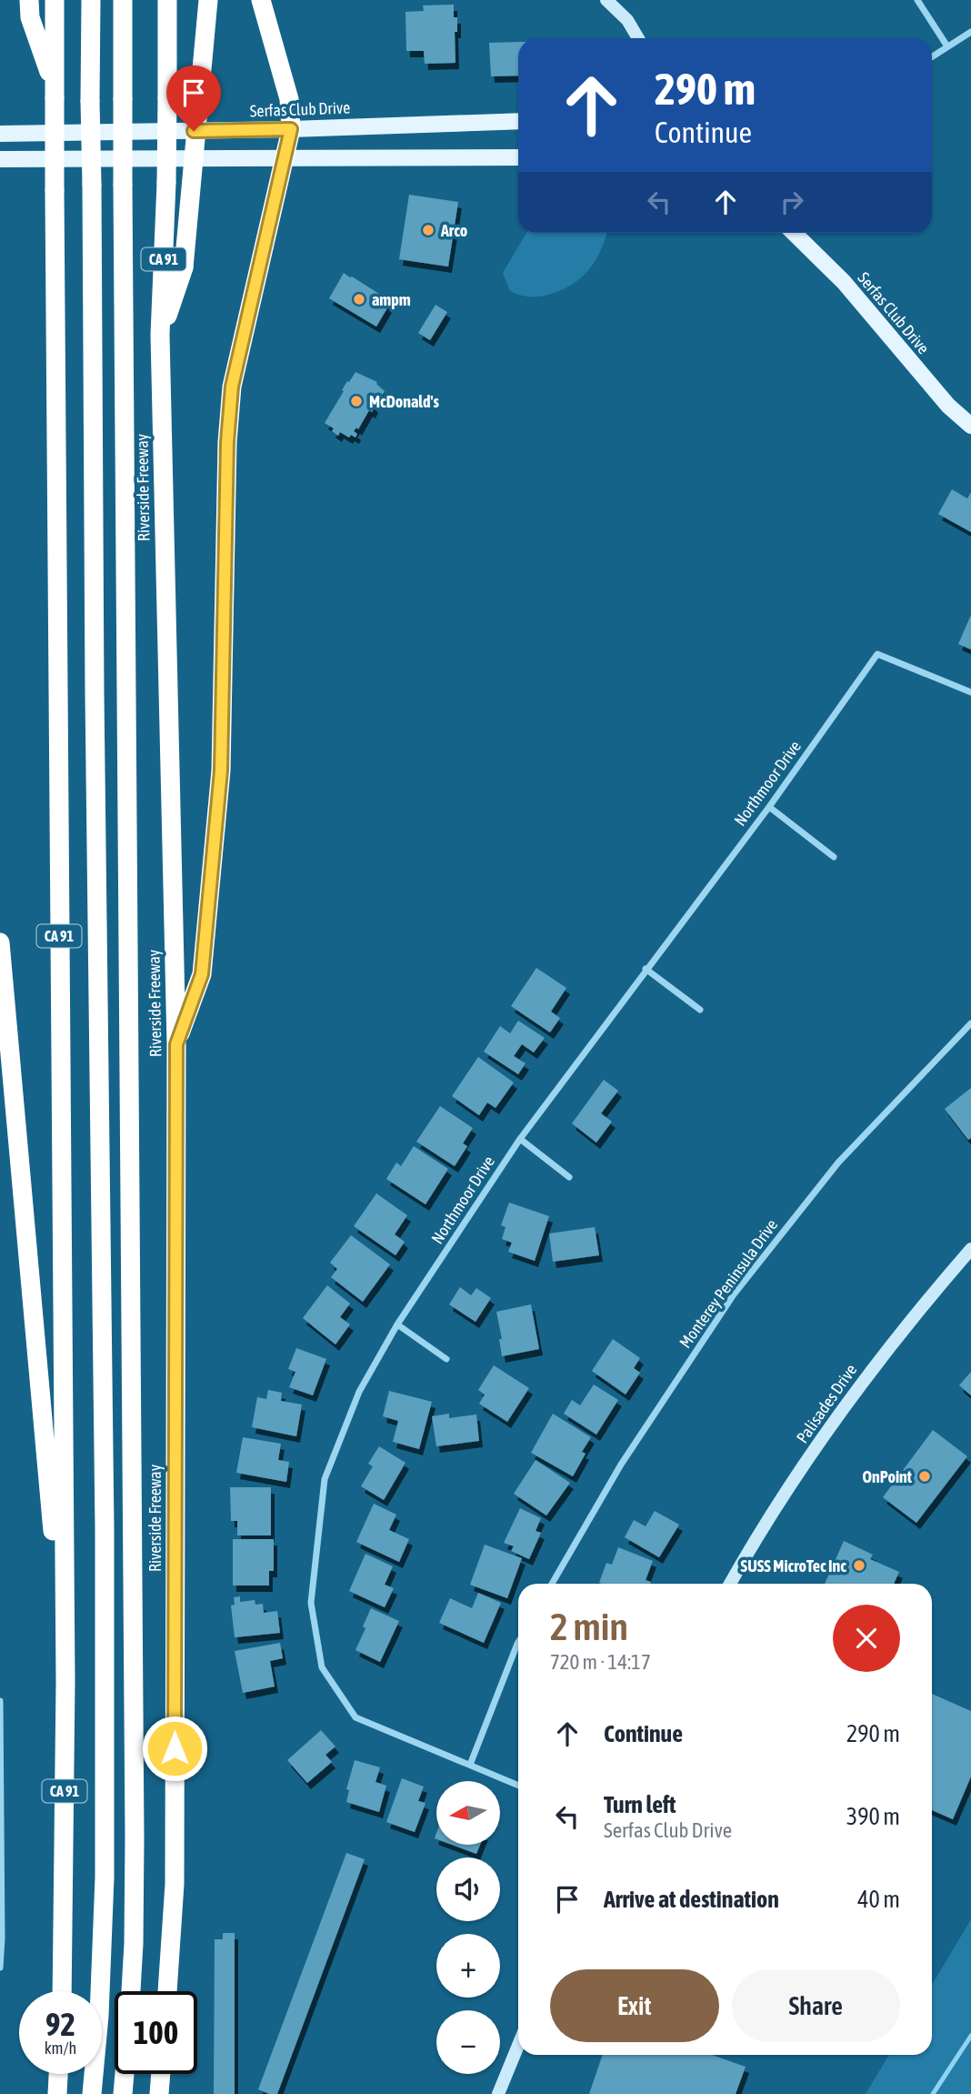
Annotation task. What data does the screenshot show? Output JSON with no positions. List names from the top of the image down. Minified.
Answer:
{"streets":{"highway":["CA 91","Riverside Freeway"],"main road":["Serfas Club Drive"],"street":["Northmoor Drive","Monterey Peninsula Drive","Palisades Drive"]},"places":["Arco","ampm","McDonald's","OnPoint","SUSS MicroTec Inc"],"north":"left","page":{"turn":["290 m","Continue"],"heading":["2 min","720 m · 14:17"],"list":[{"name":"Continue","value":"290 m"},{"name":"Turn left","note":"Serfas Club Drive","value":"390 m"},{"name":"Arrive at destination","value":"40 m"}],"map_buttons":["+","−"],"buttons":["Exit","Share"],"speed":"92 km/h","limit":"100"}}
